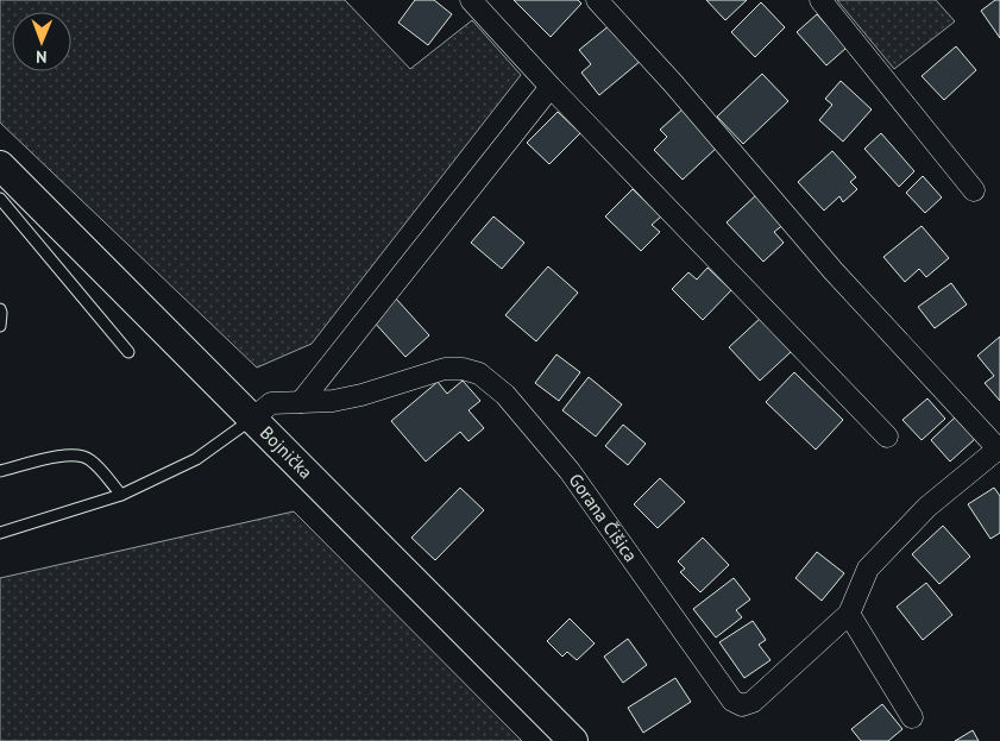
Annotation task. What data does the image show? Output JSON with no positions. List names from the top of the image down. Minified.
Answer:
{"streets":{"main road":["Bojnička"],"street":["Gorana Čišica"]},"crossings":[["Bojnička","Gorana Čišica"]],"north":"bottom"}
